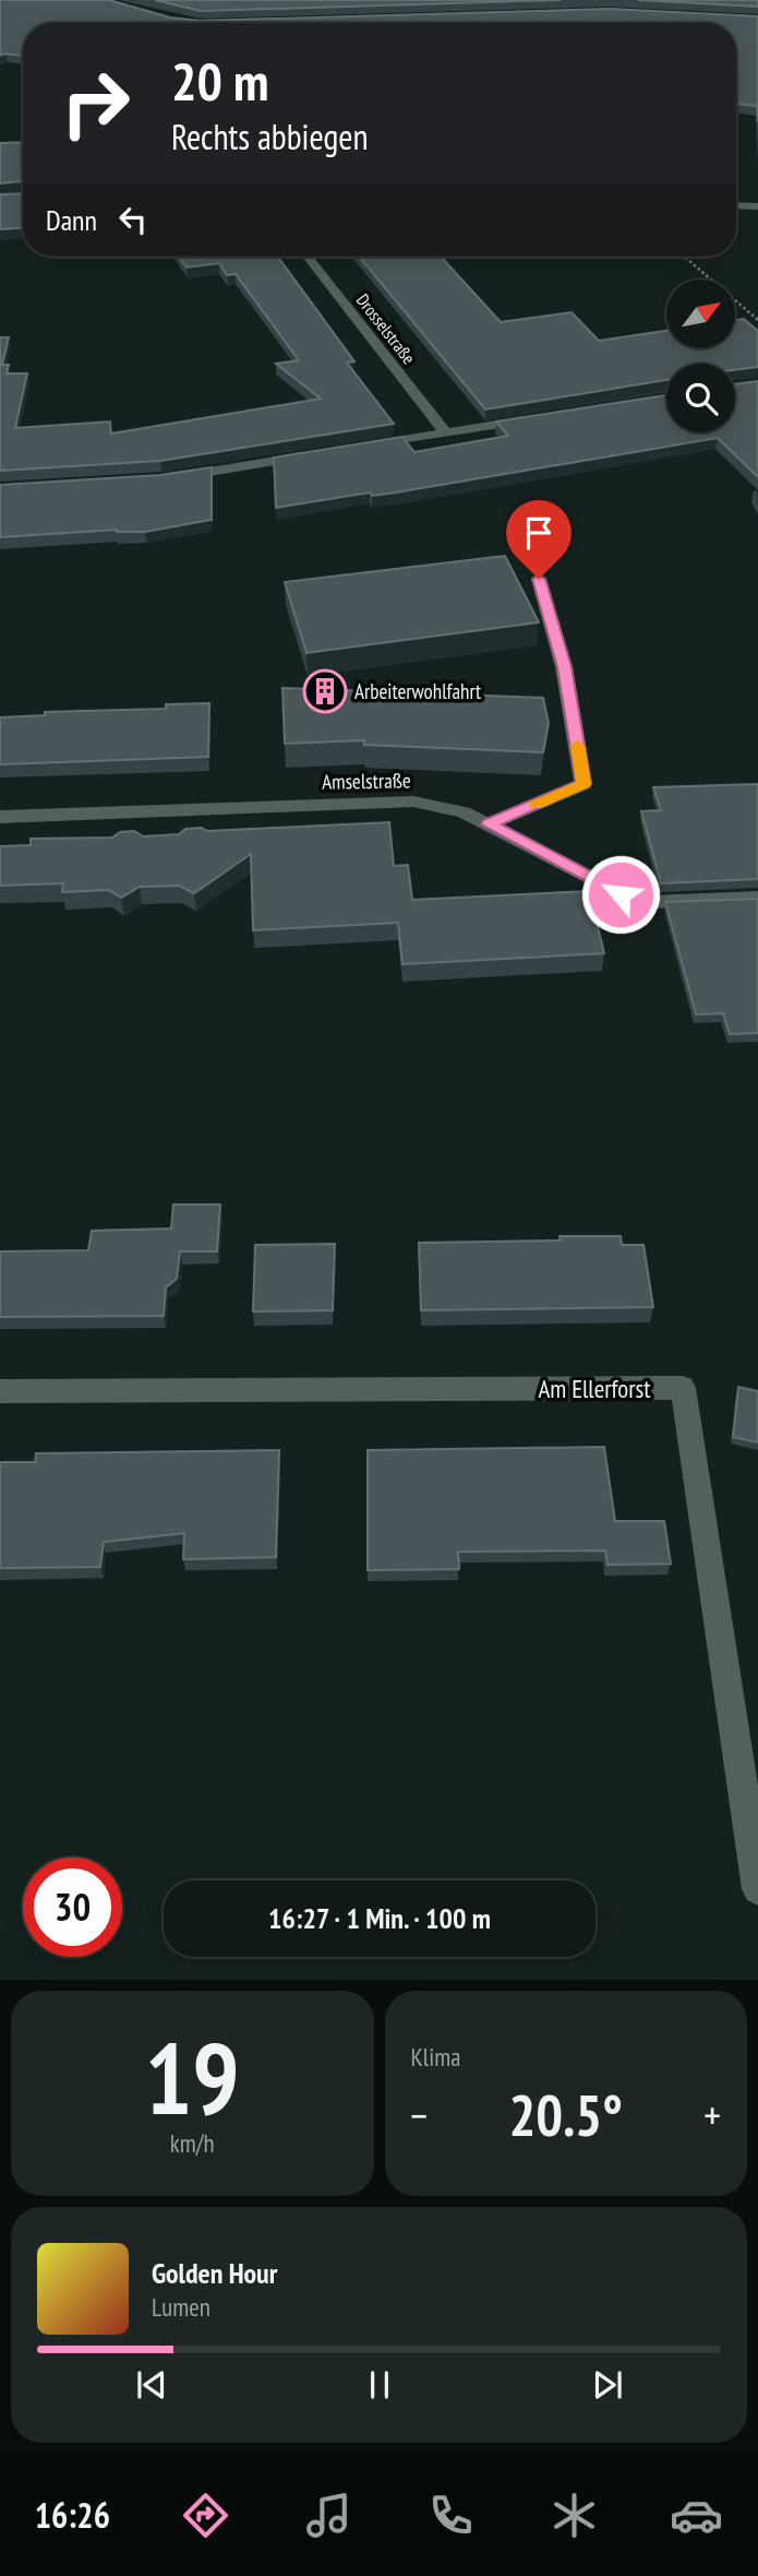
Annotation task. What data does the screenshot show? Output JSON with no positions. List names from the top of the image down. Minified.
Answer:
{"streets":{"street":["Drosselstraße","Amselstraße","Am Ellerforst"]},"places":{"building":["Arbeiterwohlfahrt"]},"north":"top right","page":{"turn":["20 m","Rechts abbiegen"],"then":"Dann","limit":"30","trip":"16:27 · 1 Min. · 100 m","tile":[["19","km/h"],"Klima"],"heat":["−","20.5°","+"],"song":["Golden Hour","Lumen"],"tabs":"16:26"}}
